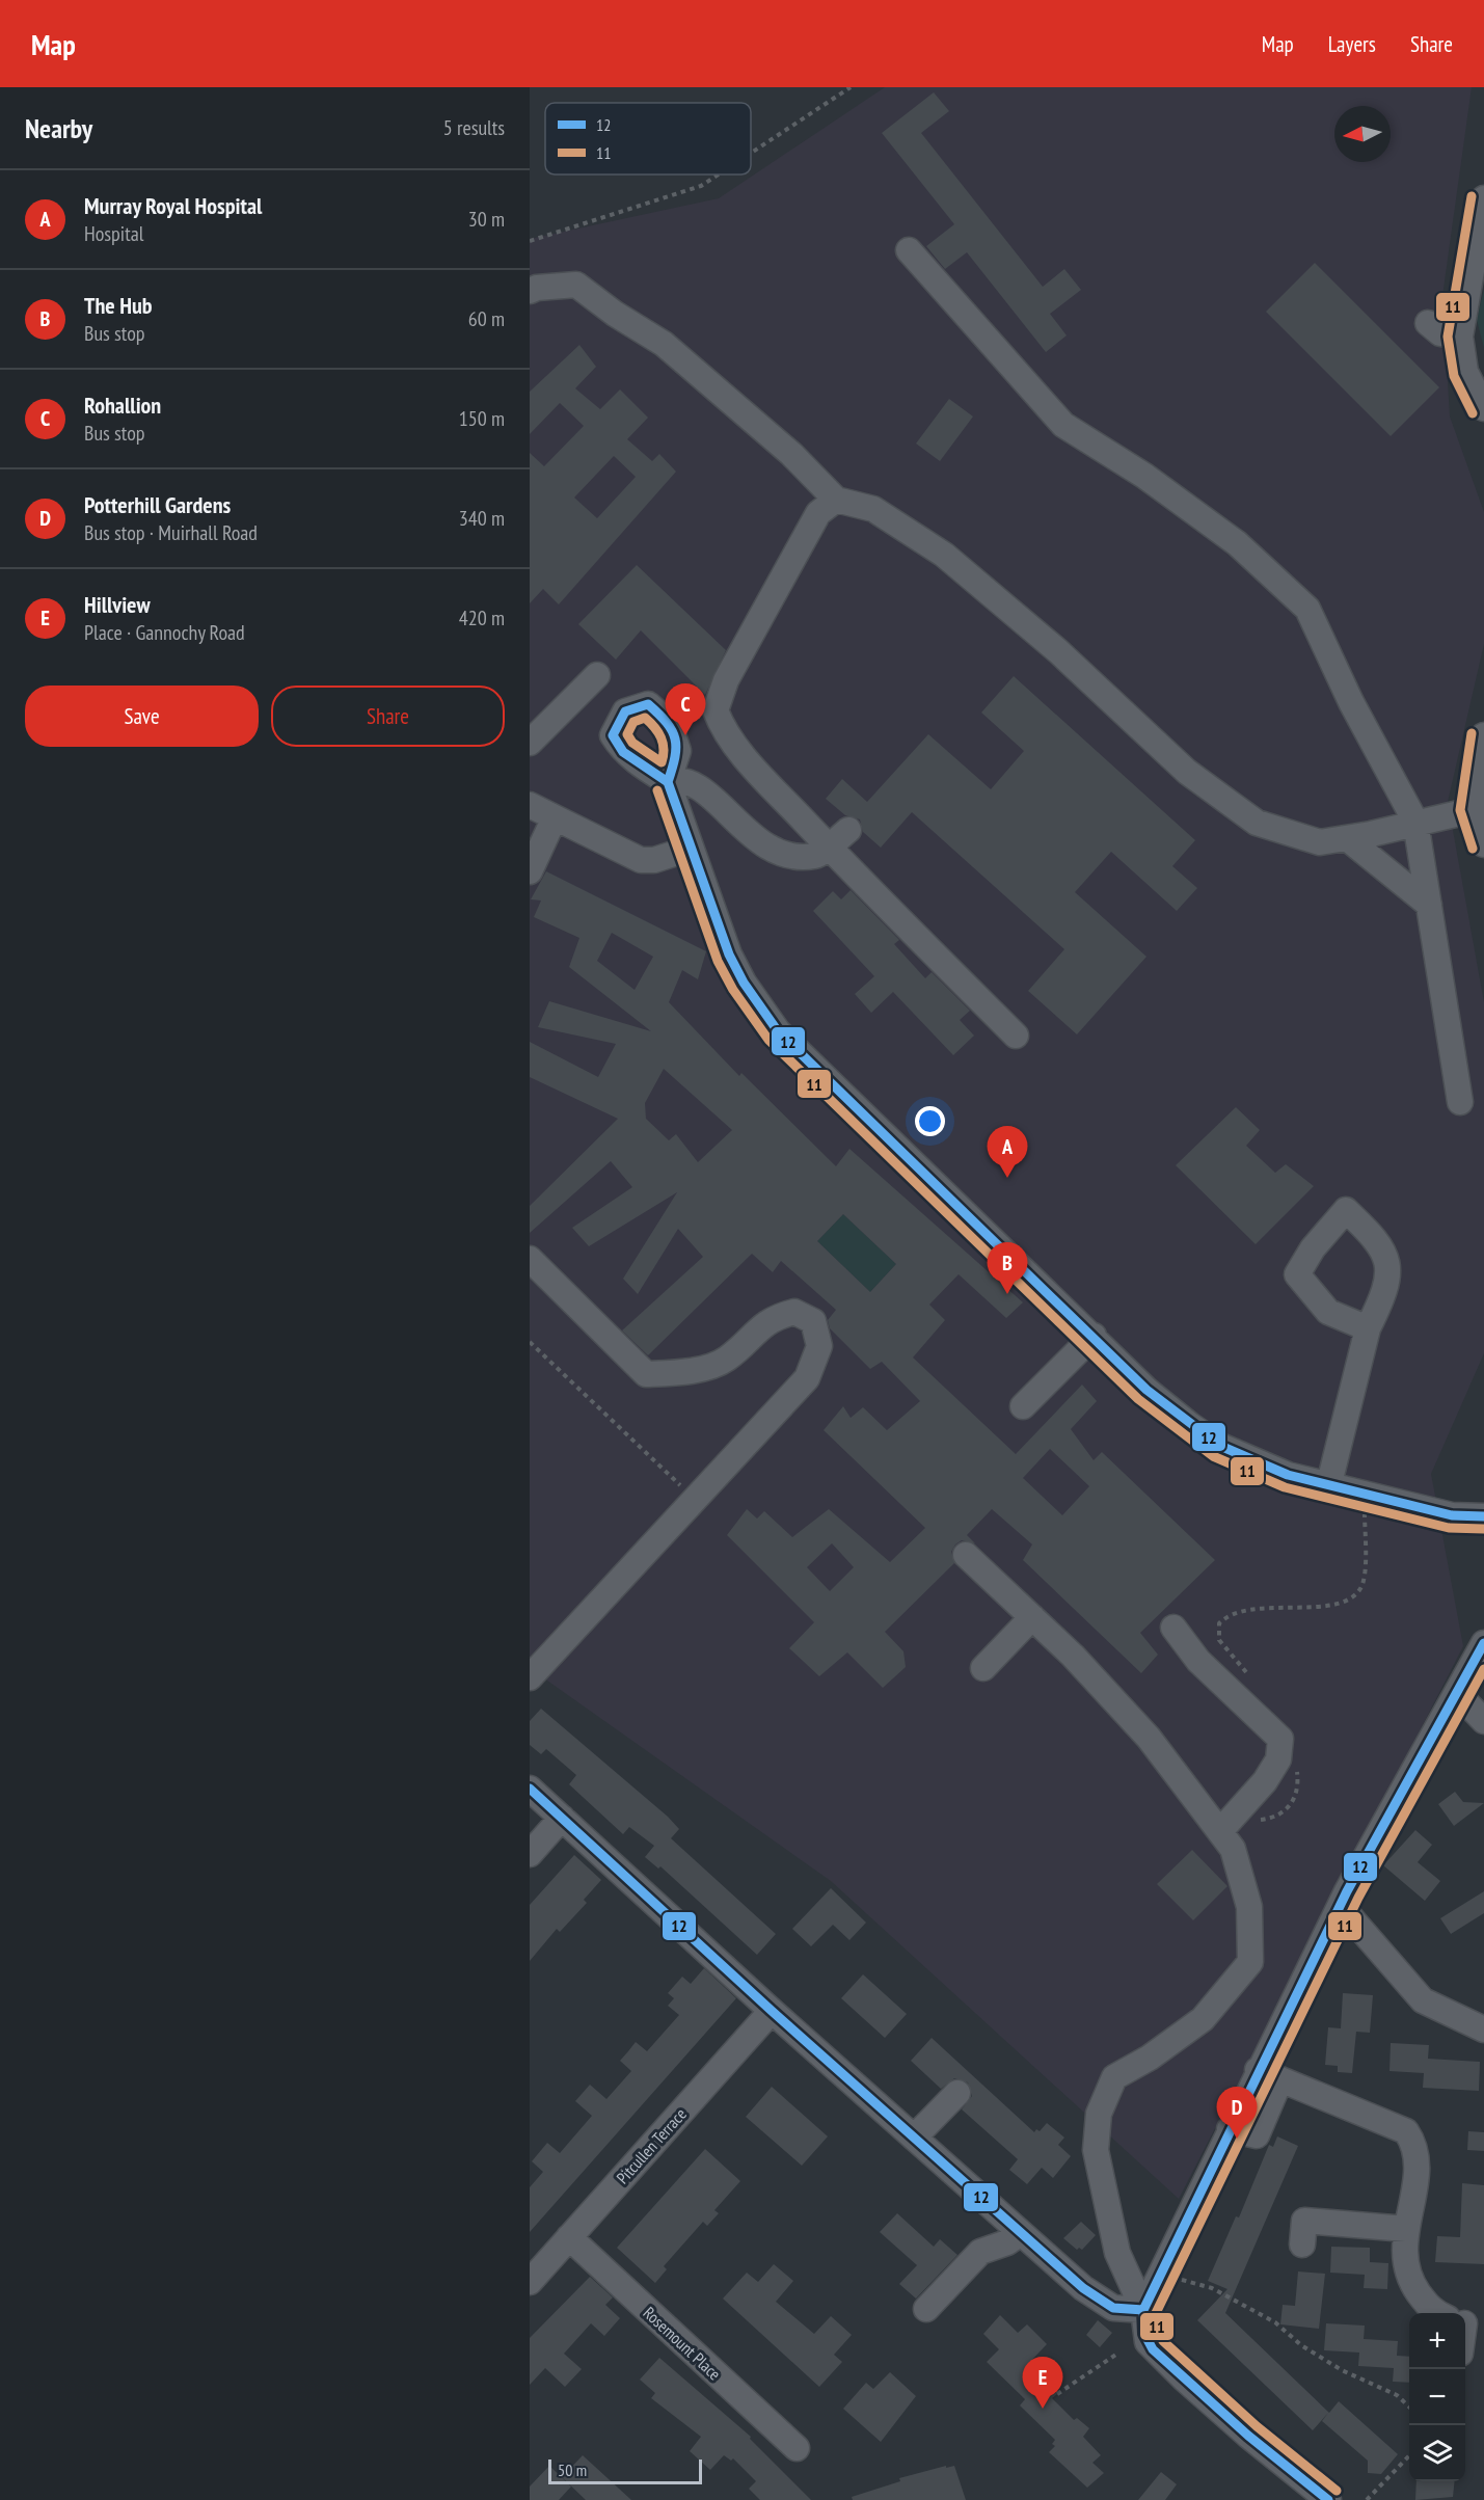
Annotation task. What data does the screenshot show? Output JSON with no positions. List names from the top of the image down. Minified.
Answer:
{"streets":{"street":["Pitcullen Terrace","Rosemount Place"]},"crossings":[["Pitcullen Terrace","Rosemount Place"]],"lines":["transit line 11","transit line 12"],"legend":["12","11"],"scale_bar":"50 m","north":"left","page":{"header":"Map","nav":["Map","Layers","Share"],"heading":["Nearby","5 results"],"list":[{"mark":"A","name":"Murray Royal Hospital","note":"Hospital","value":"30 m"},{"mark":"B","name":"The Hub","note":"Bus stop","value":"60 m"},{"mark":"C","name":"Rohallion","note":"Bus stop","value":"150 m"},{"mark":"D","name":"Potterhill Gardens","note":"Bus stop · Muirhall Road","value":"340 m"},{"mark":"E","name":"Hillview","note":"Place · Gannochy Road","value":"420 m"}],"buttons":["Save","Share"],"pins":["C","A","B","D","E"],"map_buttons":["+","−"],"scale":"50 m"}}
